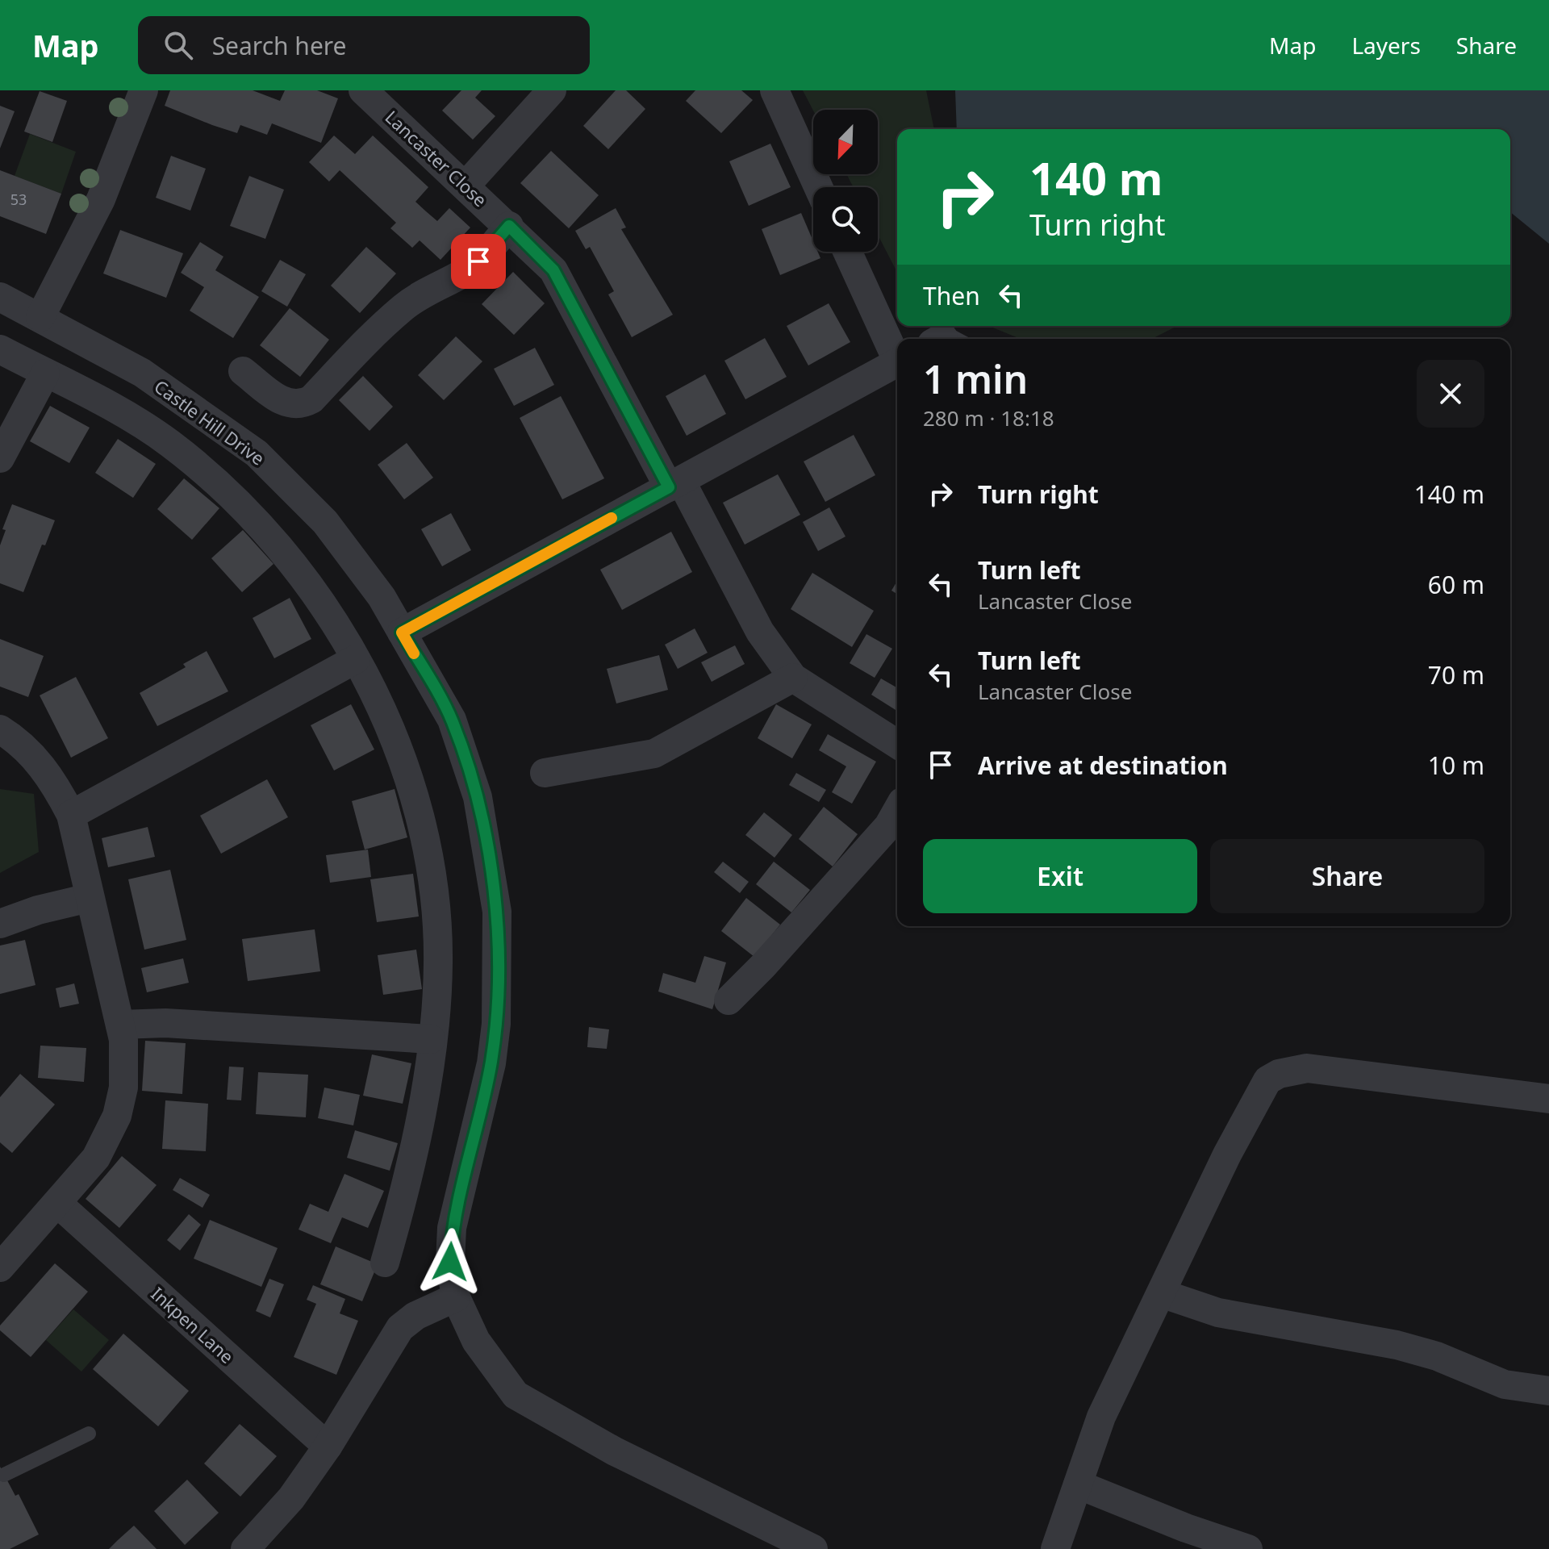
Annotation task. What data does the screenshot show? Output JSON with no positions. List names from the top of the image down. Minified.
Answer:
{"streets":{"street":["Lancaster Close","Castle Hill Drive","Inkpen Lane"]},"house_numbers":["53"],"north":"bottom left","page":{"header":"Map","search":"Search here","nav":["Map","Layers","Share"],"turn":["140 m","Turn right"],"then":"Then","heading":["1 min","280 m · 18:18"],"list":[{"name":"Turn right","value":"140 m"},{"name":"Turn left","note":"Lancaster Close","value":"60 m"},{"name":"Turn left","note":"Lancaster Close","value":"70 m"},{"name":"Arrive at destination","value":"10 m"}],"buttons":["Exit","Share"]}}
